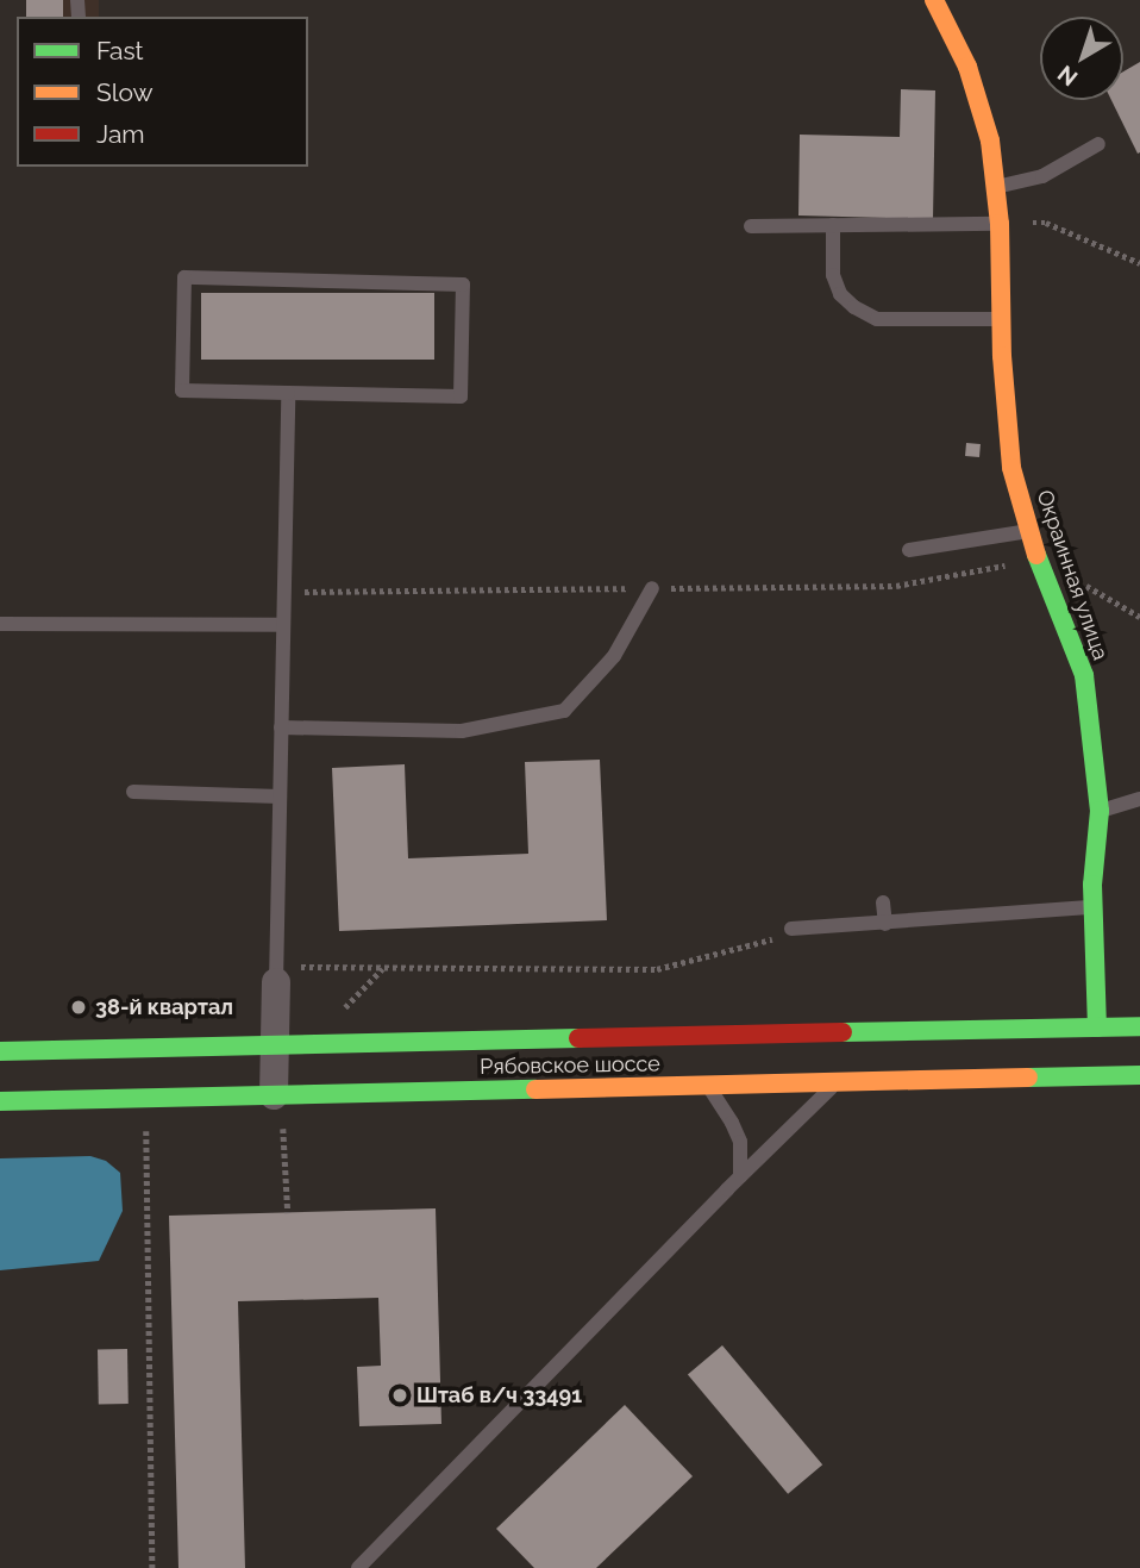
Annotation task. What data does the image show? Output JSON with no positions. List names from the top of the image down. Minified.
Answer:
{"streets":{"main road":["Окраинная улица","Рябовское шоссе"]},"crossings":[["Окраинная улица","Рябовское шоссе"]],"places":["38-й квартал","Штаб в/ч 33491"],"legend":["Fast","Slow","Jam"],"north":"bottom left"}
